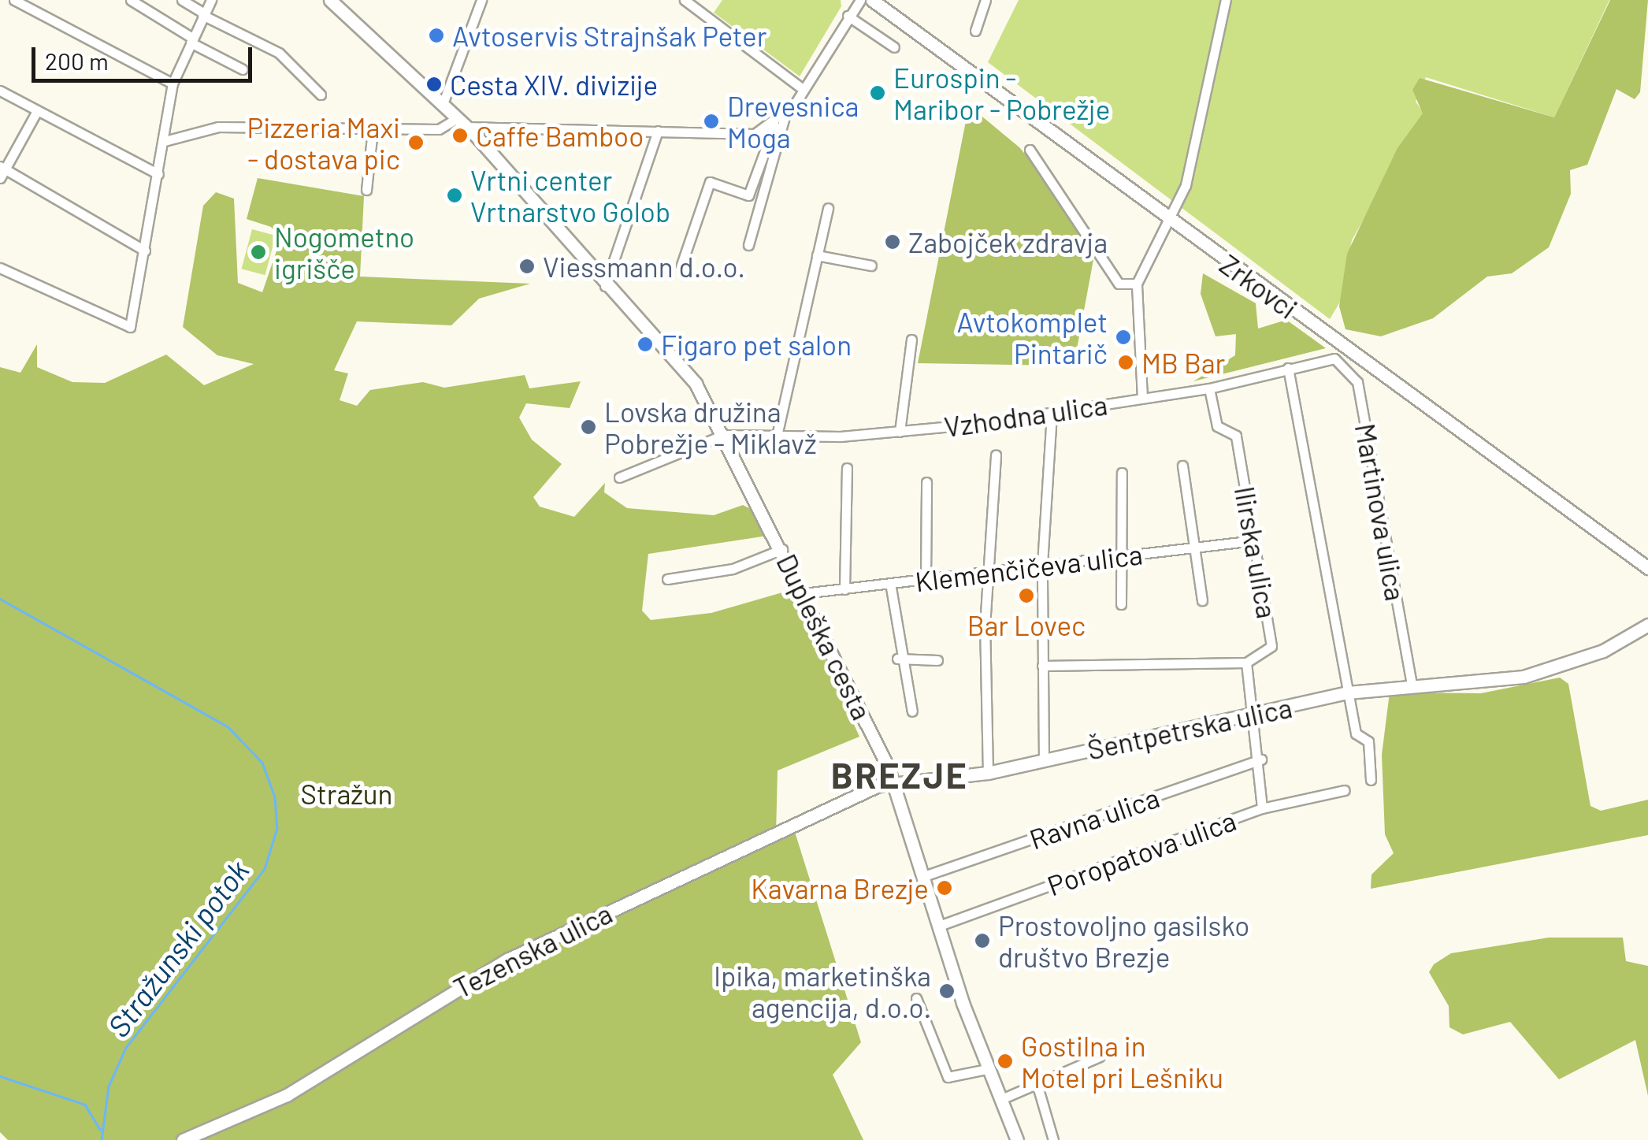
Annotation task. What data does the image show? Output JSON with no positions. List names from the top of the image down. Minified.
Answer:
{"streets":{"street":["Zrkovci","Vzhodna ulica","Martinova ulica","Ilirska ulica","Klemenčičeva ulica","Dupleška cesta","Šentpetrska ulica","Ravna ulica","Poropatova ulica","Tezenska ulica"]},"crossings":[["Vzhodna ulica","Martinova ulica"],["Vzhodna ulica","Ilirska ulica"],["Vzhodna ulica","Dupleška cesta"],["Martinova ulica","Šentpetrska ulica"],["Ilirska ulica","Klemenčičeva ulica"],["Klemenčičeva ulica","Dupleška cesta"],["Dupleška cesta","Šentpetrska ulica"],["Dupleška cesta","Ravna ulica"],["Dupleška cesta","Poropatova ulica"],["Dupleška cesta","Tezenska ulica"],["Šentpetrska ulica","Tezenska ulica"]],"districts":["BREZJE"],"water":["Stražunski potok"],"parks":["Stražun"],"places":["Avtoservis Strajnšak Peter","Cesta XIV. divizije","Eurospin - Maribor - Pobrežje","Drevesnica Moga","Caffe Bamboo","Pizzeria Maxi - dostava pic","Vrtni center Vrtnarstvo Golob","Zabojček zdravja","Nogometno igrišče","Viessmann d.o.o.","Avtokomplet Pintarič","Figaro pet salon","MB Bar","Lovska družina Pobrežje - Miklavž","Bar Lovec","Kavarna Brezje","Prostovoljno gasilsko društvo Brezje","Ipika, marketinška agencija, d.o.o.","Gostilna in Motel pri Lešniku"],"scale_bar":"200 m"}
